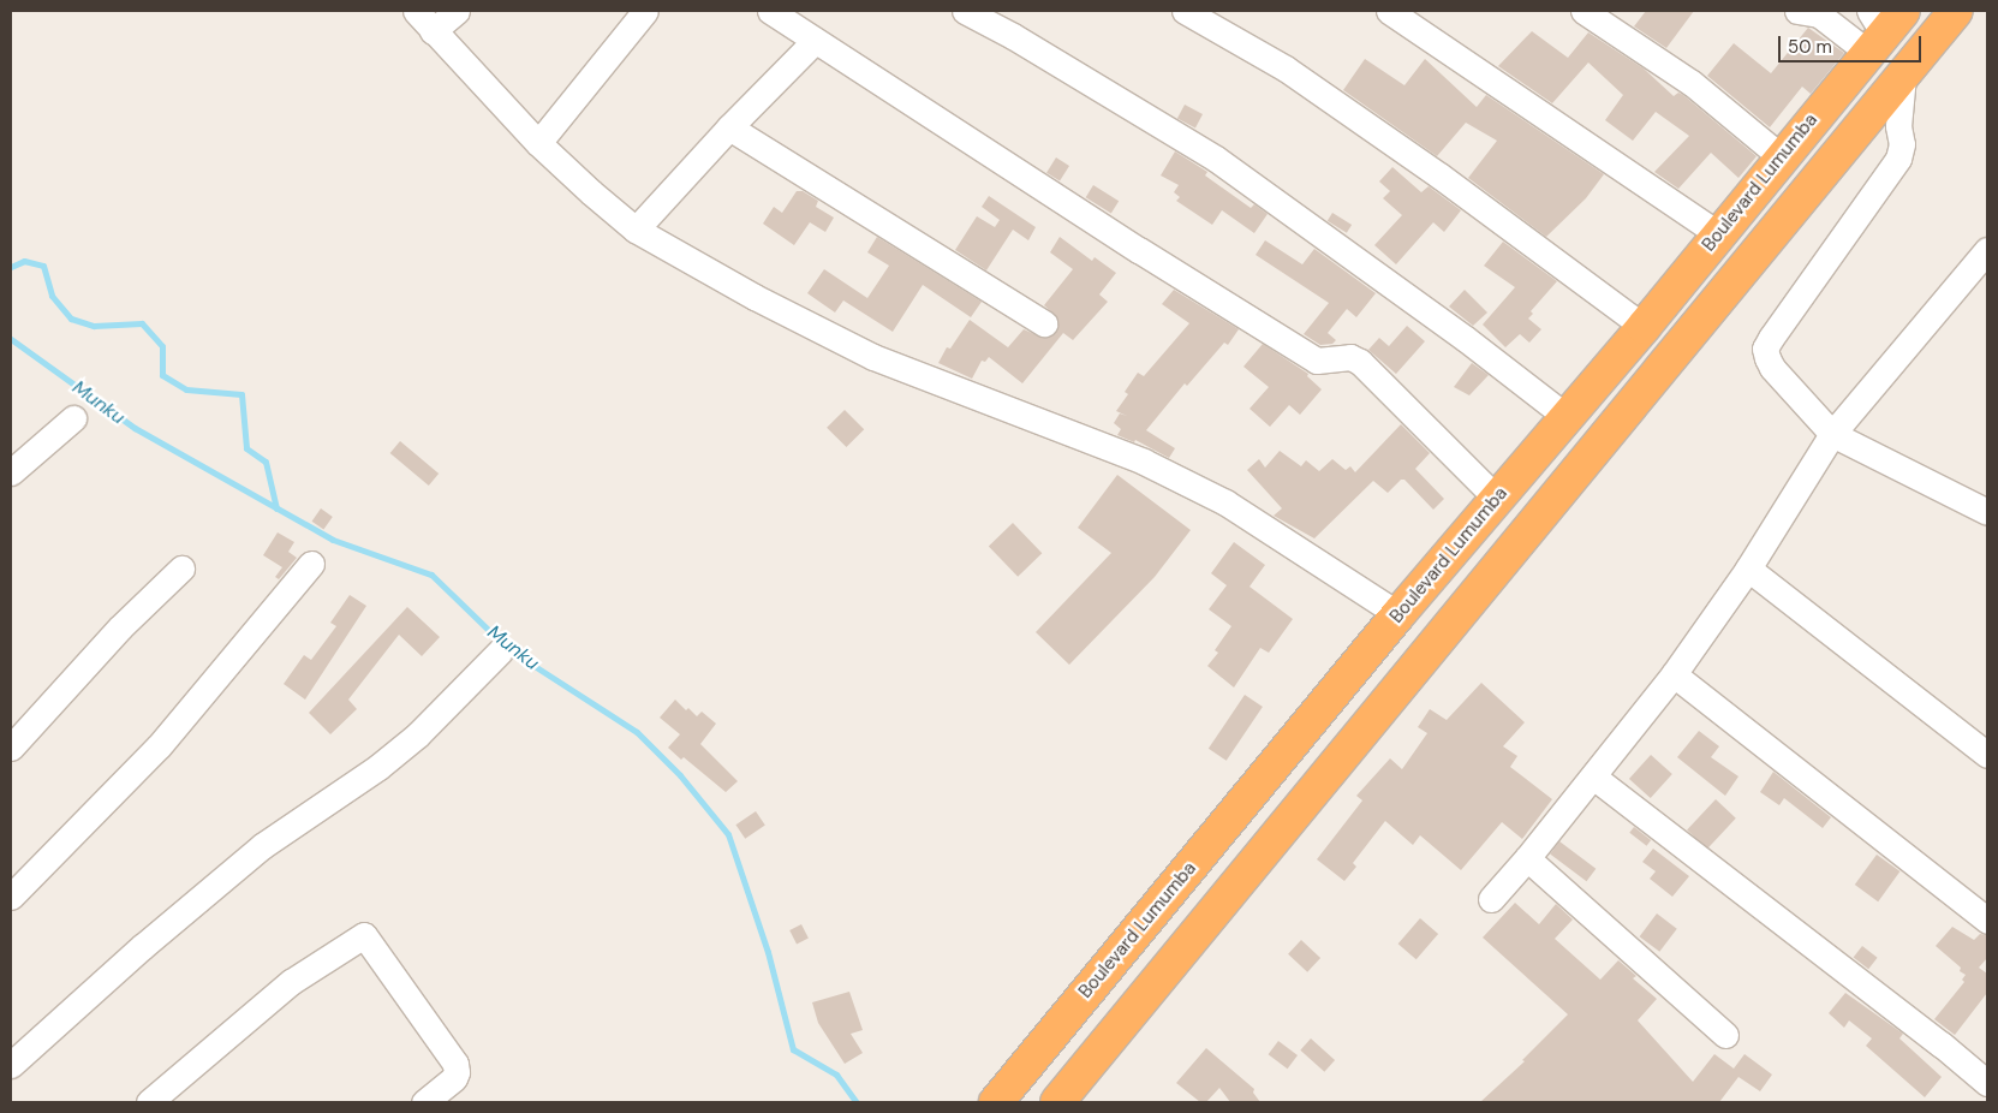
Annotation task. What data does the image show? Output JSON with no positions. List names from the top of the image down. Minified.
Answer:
{"streets":{"highway":["Boulevard Lumumba"]},"water":["Munku"],"scale_bar":"50 m"}
